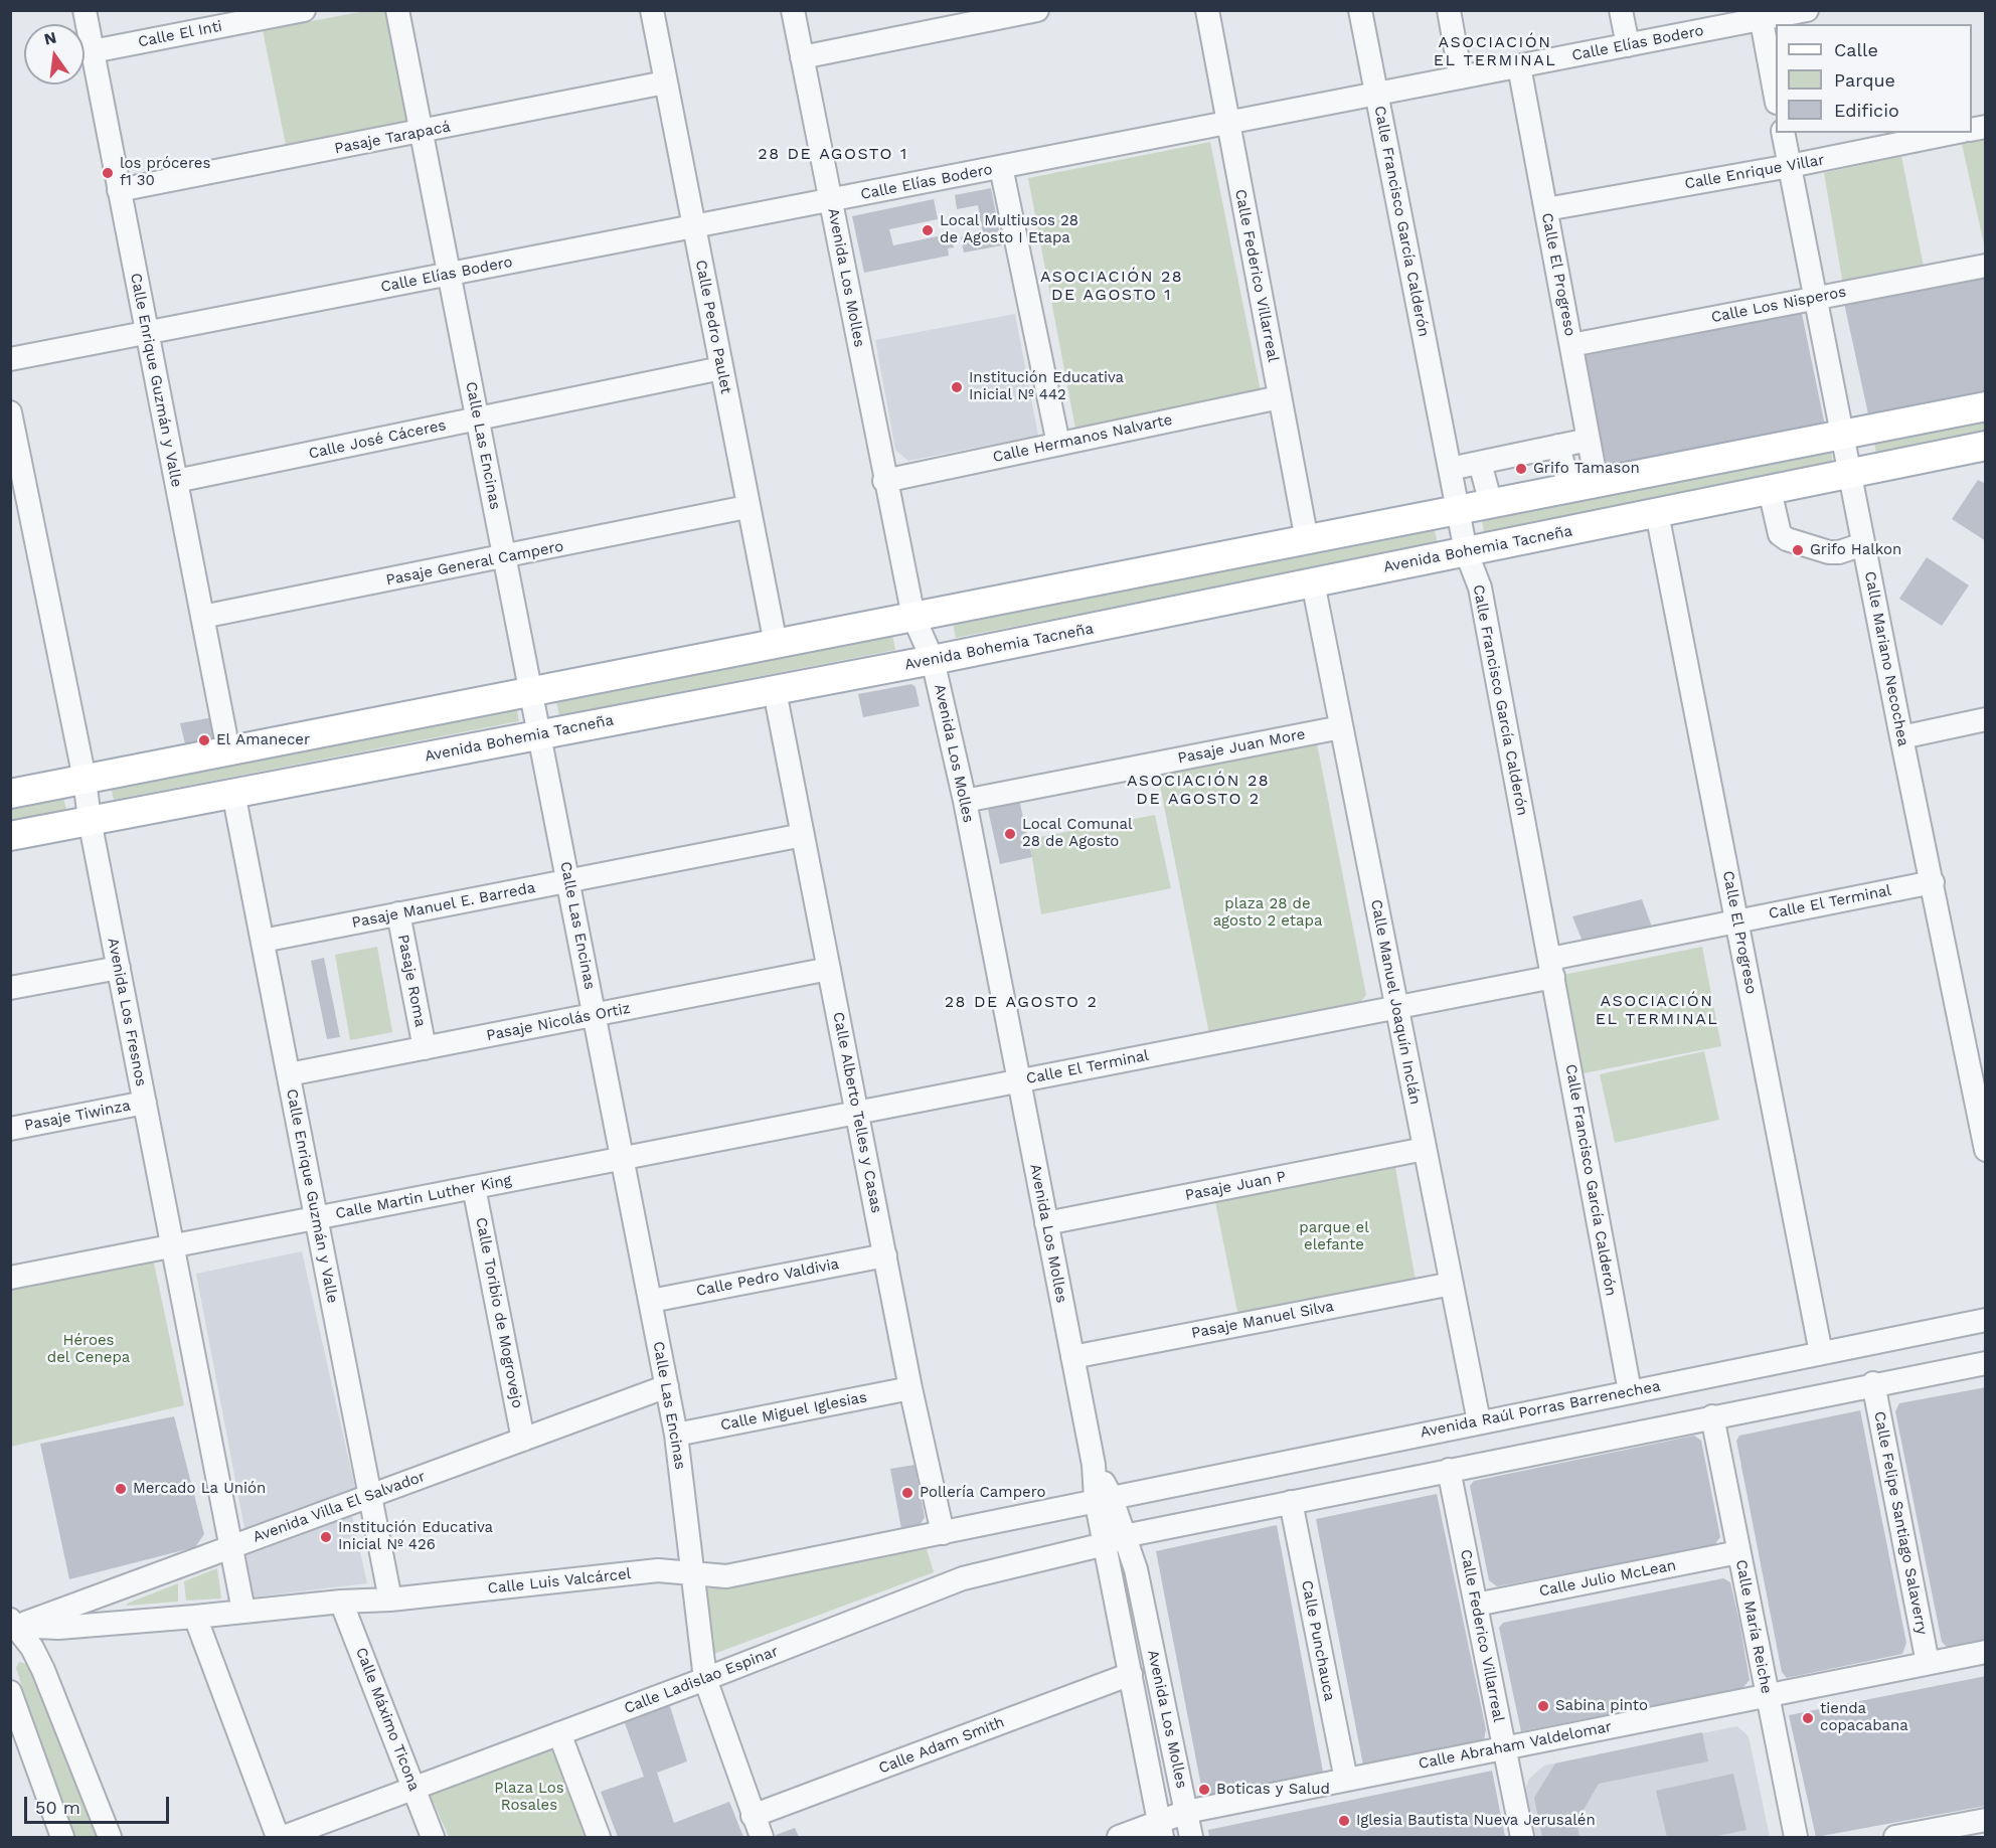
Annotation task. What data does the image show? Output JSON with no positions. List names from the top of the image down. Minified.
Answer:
{"streets":{"main road":["Avenida Bohemia Tacneña"],"street":["Calle El Inti","Calle Elías Bodero","Pasaje Tarapacá","Calle Enrique Villar","Calle Francisco García Calderón","Calle El Progreso","Calle Federico Villarreal","Avenida Los Molles","Calle Los Nisperos","Calle Pedro Paulet","Calle Enrique Guzmán y Valle","Calle Hermanos Nalvarte","Calle José Cáceres","Calle Las Encinas","Pasaje General Campero","Calle Mariano Necochea","Pasaje Juan More","Calle El Terminal","Pasaje Manuel E. Barreda","Pasaje Roma","Calle Manuel Joaquín Inclán","Avenida Los Fresnos","Pasaje Nicolás Ortiz","Calle Alberto Telles y Casas","Pasaje Tiwinza","Pasaje Juan P","Calle Martin Luther King","Calle Pedro Valdivia","Calle Toribio de Mogrovejo","Pasaje Manuel Silva","Avenida Raúl Porras Barrenechea","Calle Miguel Iglesias","Avenida Villa El Salvador","Calle Felipe Santiago Salaverry","Calle Julio McLean","Calle Luis Valcárcel","Calle María Reiche","Calle Punchauca","Calle Ladislao Espinar","Calle Máximo Ticona","Calle Adam Smith","Calle Abraham Valdelomar"]},"crossings":[["Calle El Inti","Calle Enrique Guzmán y Valle"],["Calle Elías Bodero","Calle Francisco García Calderón"],["Calle Elías Bodero","Calle El Progreso"],["Calle Elías Bodero","Calle Federico Villarreal"],["Calle Elías Bodero","Avenida Los Molles"],["Calle Elías Bodero","Calle Pedro Paulet"],["Calle Elías Bodero","Calle Enrique Guzmán y Valle"],["Calle Elías Bodero","Calle Las Encinas"],["Pasaje Tarapacá","Calle Pedro Paulet"],["Pasaje Tarapacá","Calle Enrique Guzmán y Valle"],["Pasaje Tarapacá","Calle Las Encinas"],["Calle Enrique Villar","Calle El Progreso"],["Calle Enrique Villar","Calle Mariano Necochea"],["Calle Francisco García Calderón","Avenida Bohemia Tacneña"],["Calle Francisco García Calderón","Calle El Terminal"],["Calle Francisco García Calderón","Avenida Raúl Porras Barrenechea"],["Calle El Progreso","Calle Los Nisperos"],["Calle El Progreso","Avenida Bohemia Tacneña"],["Calle El Progreso","Calle El Terminal"],["Calle El Progreso","Avenida Raúl Porras Barrenechea"],["Calle Federico Villarreal","Calle Hermanos Nalvarte"],["Calle Federico Villarreal","Calle Julio McLean"],["Calle Federico Villarreal","Calle Abraham Valdelomar"],["Avenida Los Molles","Calle Hermanos Nalvarte"],["Avenida Los Molles","Avenida Bohemia Tacneña"],["Avenida Los Molles","Pasaje Juan More"],["Avenida Los Molles","Calle El Terminal"],["Avenida Los Molles","Pasaje Juan P"],["Avenida Los Molles","Pasaje Manuel Silva"],["Avenida Los Molles","Avenida Raúl Porras Barrenechea"],["Avenida Los Molles","Calle Luis Valcárcel"],["Avenida Los Molles","Calle Ladislao Espinar"],["Avenida Los Molles","Calle Adam Smith"],["Avenida Los Molles","Calle Abraham Valdelomar"],["Calle Los Nisperos","Calle Mariano Necochea"],["Calle Pedro Paulet","Calle José Cáceres"],["Calle Pedro Paulet","Pasaje General Campero"],["Calle Enrique Guzmán y Valle","Calle José Cáceres"],["Calle Enrique Guzmán y Valle","Avenida Bohemia Tacneña"],["Calle Enrique Guzmán y Valle","Pasaje General Campero"],["Calle Enrique Guzmán y Valle","Pasaje Manuel E. Barreda"],["Calle Enrique Guzmán y Valle","Pasaje Nicolás Ortiz"],["Calle Enrique Guzmán y Valle","Calle Martin Luther King"],["Calle Enrique Guzmán y Valle","Avenida Villa El Salvador"],["Calle Enrique Guzmán y Valle","Calle Luis Valcárcel"],["Calle José Cáceres","Calle Las Encinas"],["Calle Las Encinas","Avenida Bohemia Tacneña"],["Calle Las Encinas","Pasaje General Campero"],["Calle Las Encinas","Calle El Terminal"],["Calle Las Encinas","Pasaje Manuel E. Barreda"],["Calle Las Encinas","Pasaje Nicolás Ortiz"],["Calle Las Encinas","Calle Martin Luther King"],["Calle Las Encinas","Calle Pedro Valdivia"],["Calle Las Encinas","Calle Miguel Iglesias"],["Calle Las Encinas","Avenida Villa El Salvador"],["Calle Las Encinas","Calle Luis Valcárcel"],["Calle Las Encinas","Calle Ladislao Espinar"],["Calle Las Encinas","Calle Adam Smith"],["Avenida Bohemia Tacneña","Calle Mariano Necochea"],["Avenida Bohemia Tacneña","Calle Manuel Joaquín Inclán"],["Avenida Bohemia Tacneña","Avenida Los Fresnos"],["Avenida Bohemia Tacneña","Calle Alberto Telles y Casas"],["Calle Mariano Necochea","Calle El Terminal"],["Pasaje Juan More","Calle Manuel Joaquín Inclán"],["Calle El Terminal","Calle Manuel Joaquín Inclán"],["Calle El Terminal","Calle Alberto Telles y Casas"],["Calle El Terminal","Calle Martin Luther King"],["Pasaje Manuel E. Barreda","Pasaje Roma"],["Pasaje Manuel E. Barreda","Calle Alberto Telles y Casas"],["Pasaje Roma","Pasaje Nicolás Ortiz"],["Calle Manuel Joaquín Inclán","Pasaje Juan P"],["Calle Manuel Joaquín Inclán","Pasaje Manuel Silva"],["Calle Manuel Joaquín Inclán","Avenida Raúl Porras Barrenechea"],["Avenida Los Fresnos","Pasaje Tiwinza"],["Avenida Los Fresnos","Calle Martin Luther King"],["Avenida Los Fresnos","Avenida Villa El Salvador"],["Avenida Los Fresnos","Calle Luis Valcárcel"],["Pasaje Nicolás Ortiz","Calle Alberto Telles y Casas"],["Calle Alberto Telles y Casas","Calle Pedro Valdivia"],["Calle Alberto Telles y Casas","Calle Miguel Iglesias"],["Calle Alberto Telles y Casas","Calle Luis Valcárcel"],["Calle Martin Luther King","Calle Toribio de Mogrovejo"],["Calle Toribio de Mogrovejo","Avenida Villa El Salvador"],["Avenida Raúl Porras Barrenechea","Calle Luis Valcárcel"],["Avenida Villa El Salvador","Calle Luis Valcárcel"],["Calle Felipe Santiago Salaverry","Calle Abraham Valdelomar"],["Calle Julio McLean","Calle María Reiche"],["Calle Luis Valcárcel","Calle Máximo Ticona"],["Calle María Reiche","Calle Abraham Valdelomar"],["Calle Punchauca","Calle Abraham Valdelomar"],["Calle Ladislao Espinar","Calle Máximo Ticona"]],"districts":["ASOCIACIÓN EL TERMINAL","28 DE AGOSTO 1","ASOCIACIÓN 28 DE AGOSTO 1","ASOCIACIÓN 28 DE AGOSTO 2","ASOCIACIÓN EL TERMINAL","28 DE AGOSTO 2"],"parks":["plaza 28 de agosto 2 etapa","parque el elefante","Héroes del Cenepa","Plaza Los Rosales"],"places":["los próceres f1 30","Local Multiusos 28 de Agosto I Etapa","Institución Educativa Inicial Nº 442","Grifo Tamason","Grifo Halkon","El Amanecer","Local Comunal 28 de Agosto","Mercado La Unión","Pollería Campero","Institución Educativa Inicial Nº 426","Sabina pinto","tienda copacabana","Boticas y Salud","Iglesia Bautista Nueva Jerusalén"],"legend":["Calle","Parque","Edificio"],"scale_bar":"50 m","north":"top"}
